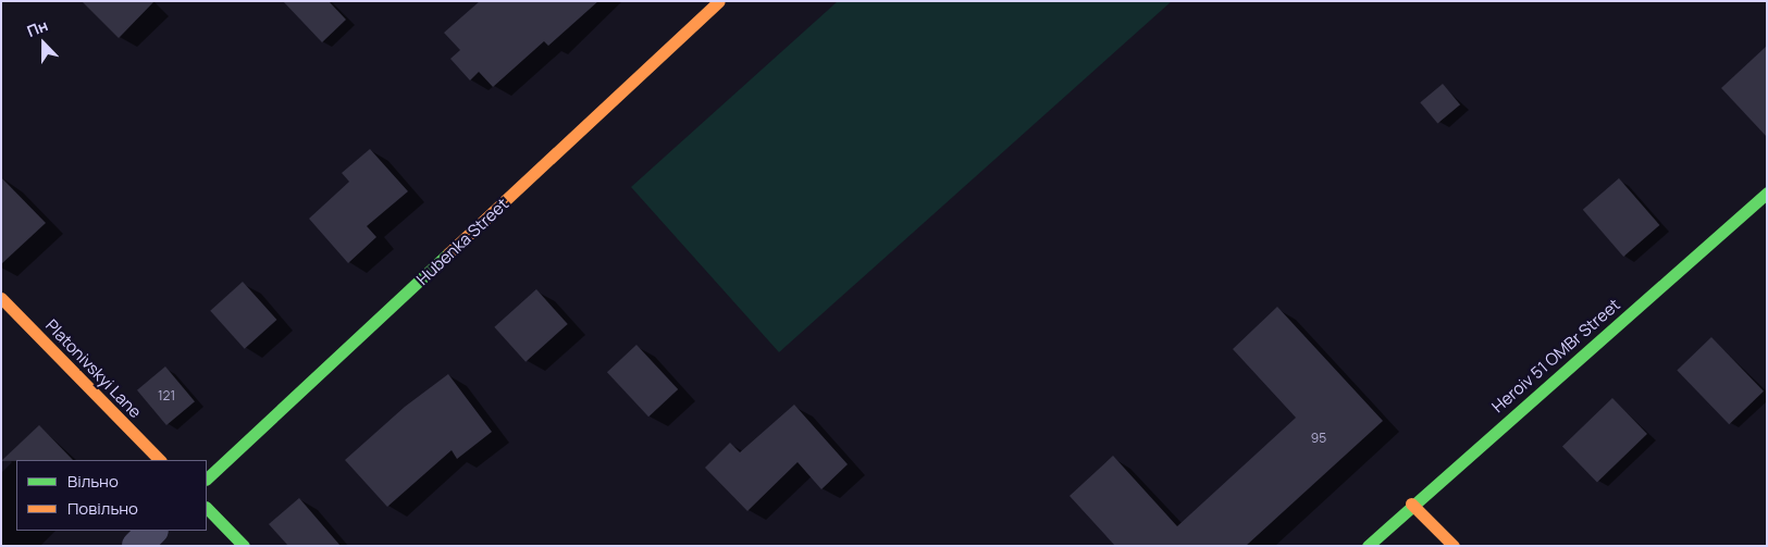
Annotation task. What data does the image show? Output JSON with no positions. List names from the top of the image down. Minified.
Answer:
{"streets":{"street":["Hubenka Street","Heroiv 51 OMBr Street","Platonivskyi Lane"]},"house_numbers":["121","95"],"legend":["Вільно","Повільно"],"north":"top"}
